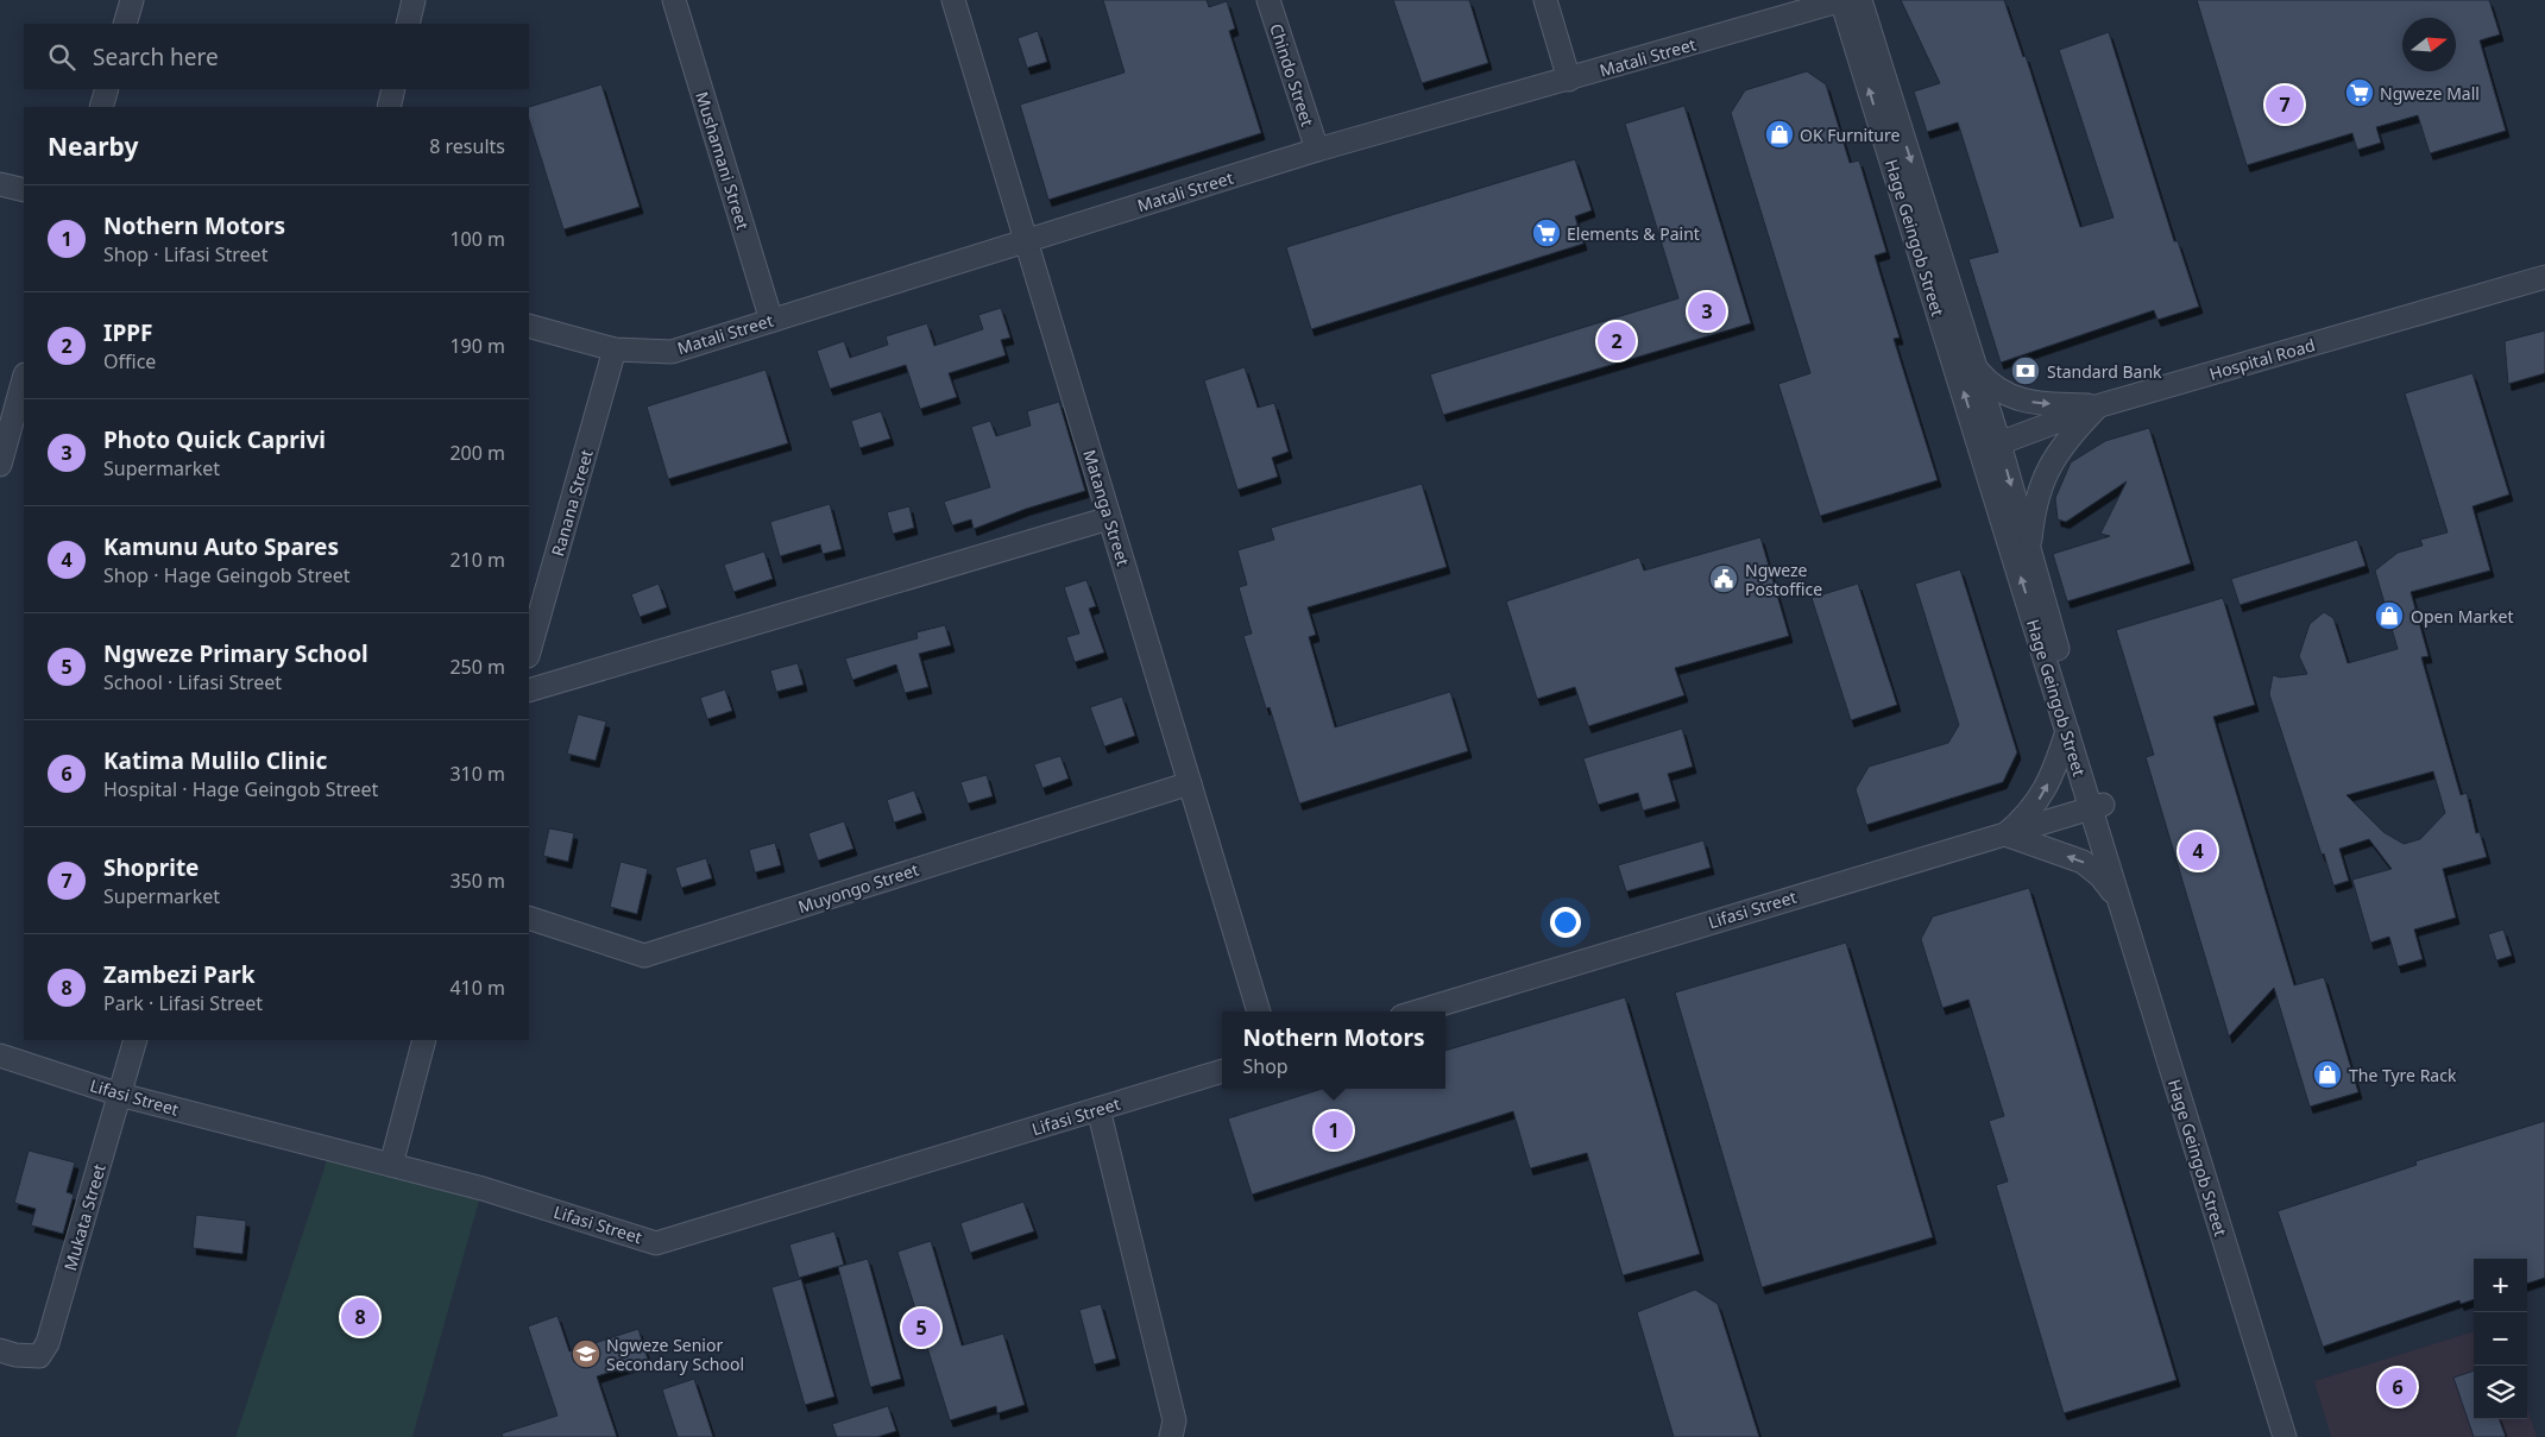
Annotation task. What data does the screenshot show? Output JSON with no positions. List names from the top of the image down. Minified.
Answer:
{"streets":{"street":["Matali Street","Chindo Street","Mushamani Street","Hage Geingob Street","Hospital Road","Ranana Street","Matanga Street","Muyongo Street","Lifasi Street","Mukata Street"]},"crossings":[["Matali Street","Chindo Street"],["Matali Street","Mushamani Street"],["Matali Street","Hage Geingob Street"],["Matali Street","Ranana Street"],["Matali Street","Matanga Street"],["Hage Geingob Street","Hospital Road"],["Hage Geingob Street","Lifasi Street"],["Matanga Street","Muyongo Street"],["Lifasi Street","Mukata Street"]],"places":{"supermarket":["Ngweze Mall","Elements & Paint"],"shop":["OK Furniture","Open Market","The Tyre Rack"],"bank":["Standard Bank"],"public building":["Ngweze Postoffice"],"school or university":["Ngweze Senior Secondary School"]},"north":"right","page":{"search":"Search here","pins":["7","3","2","4","1","8","5","6"],"heading":["Nearby","8 results"],"list":[{"mark":"1","name":"Nothern Motors","note":"Shop · Lifasi Street","value":"100 m"},{"mark":"2","name":"IPPF","note":"Office","value":"190 m"},{"mark":"3","name":"Photo Quick Caprivi","note":"Supermarket","value":"200 m"},{"mark":"4","name":"Kamunu Auto Spares","note":"Shop · Hage Geingob Street","value":"210 m"},{"mark":"5","name":"Ngweze Primary School","note":"School · Lifasi Street","value":"250 m"},{"mark":"6","name":"Katima Mulilo Clinic","note":"Hospital · Hage Geingob Street","value":"310 m"},{"mark":"7","name":"Shoprite","note":"Supermarket","value":"350 m"},{"mark":"8","name":"Zambezi Park","note":"Park · Lifasi Street","value":"410 m"}],"popup":["Nothern Motors","Shop"],"map_buttons":["+","−"]}}
